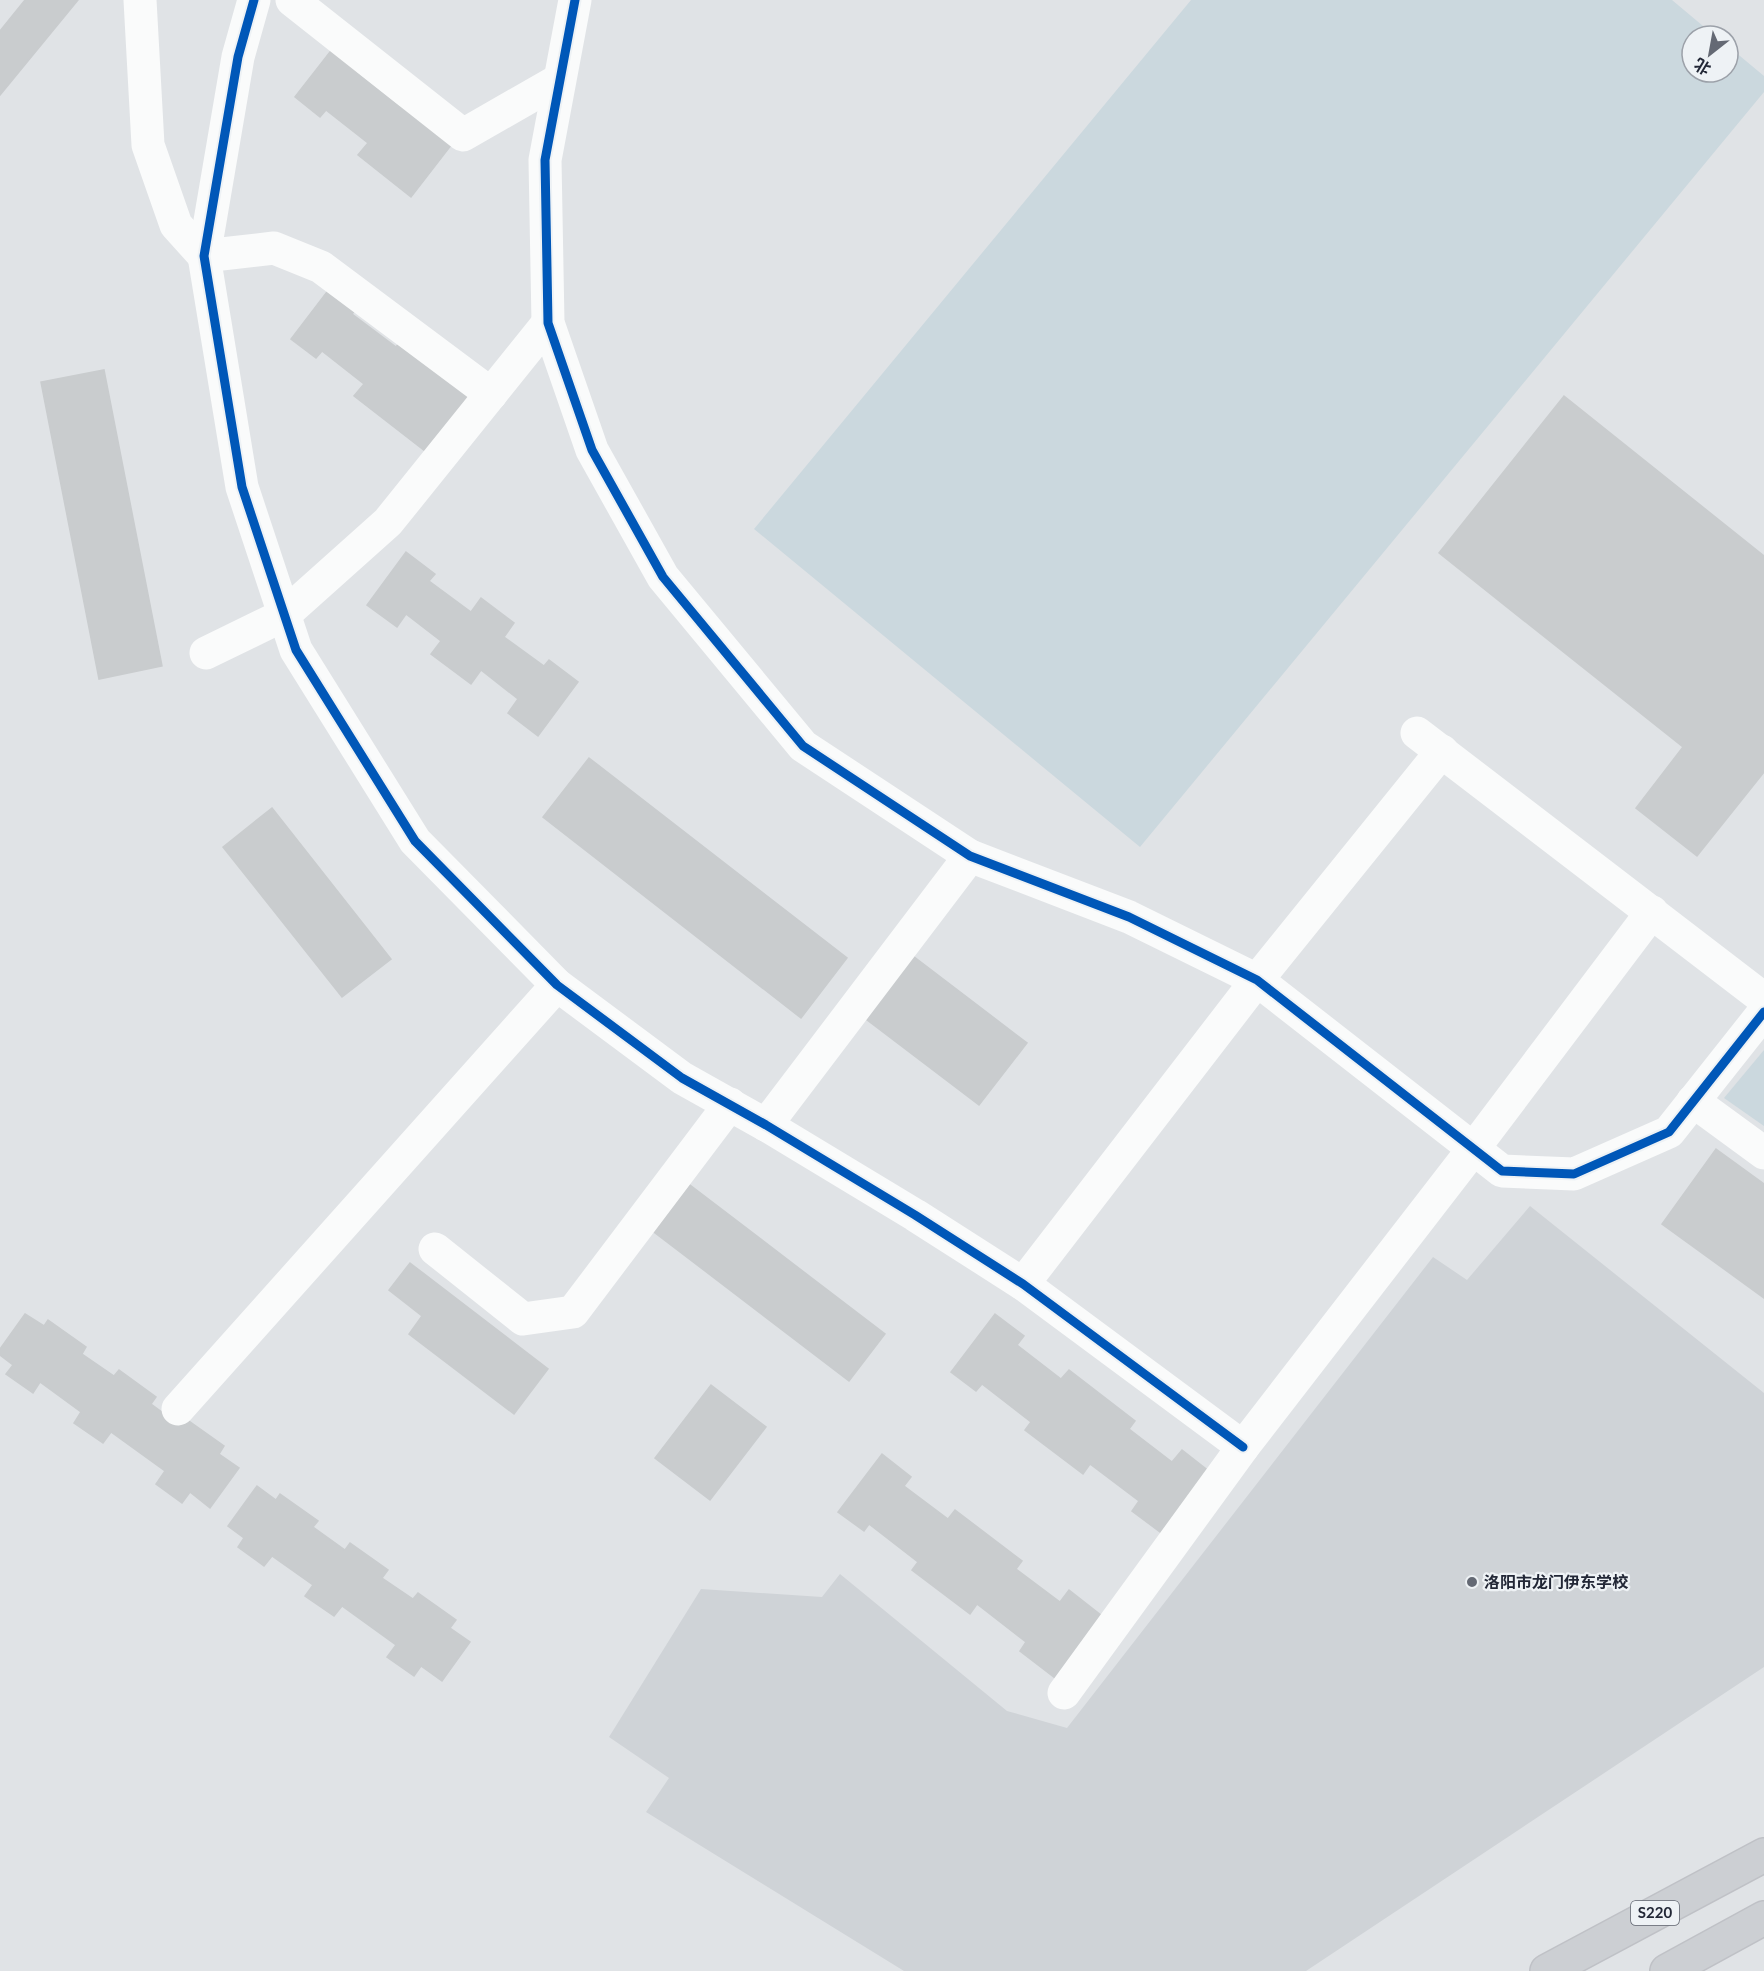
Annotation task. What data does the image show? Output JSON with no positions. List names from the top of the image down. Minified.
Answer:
{"streets":{"main road":["S220"]},"places":["洛阳市龙门伊东学校"],"north":"bottom left"}
